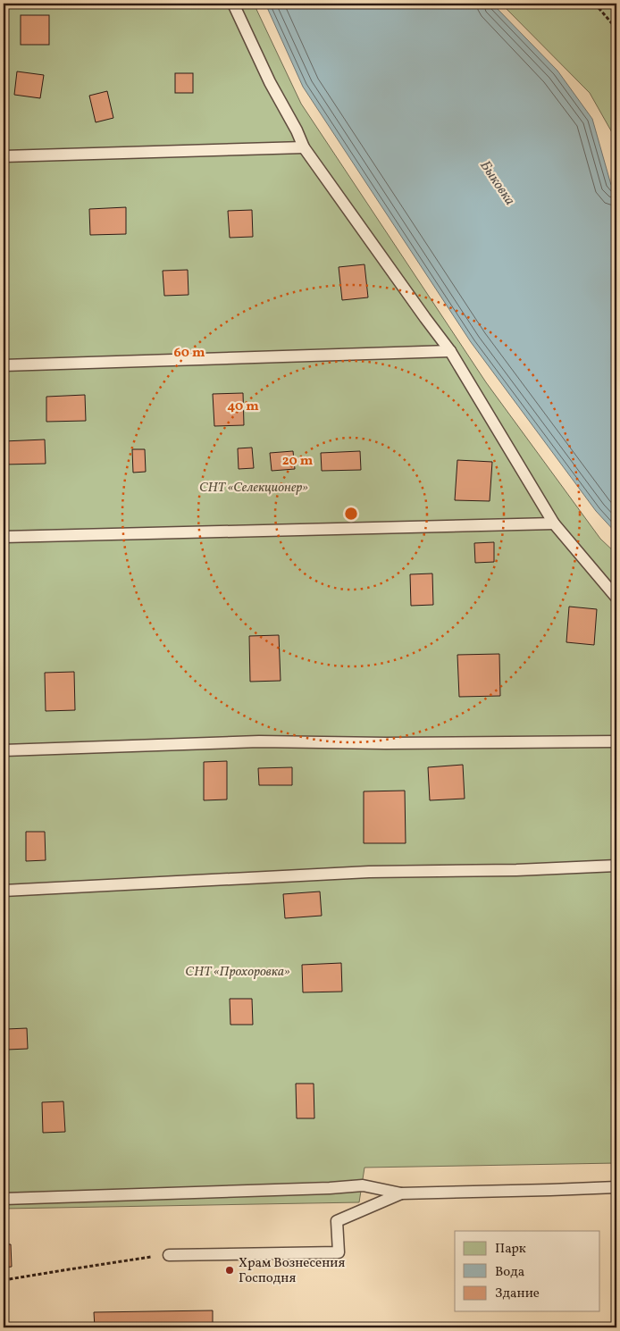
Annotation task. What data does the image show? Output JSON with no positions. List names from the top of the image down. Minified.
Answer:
{"water":["Быковка"],"parks":["СНТ «Селекционер»","СНТ «Прохоровка»"],"places":["Храм Вознесения Господня"],"legend":["Парк","Вода","Здание"],"rings":["60 m","40 m","20 m"]}
